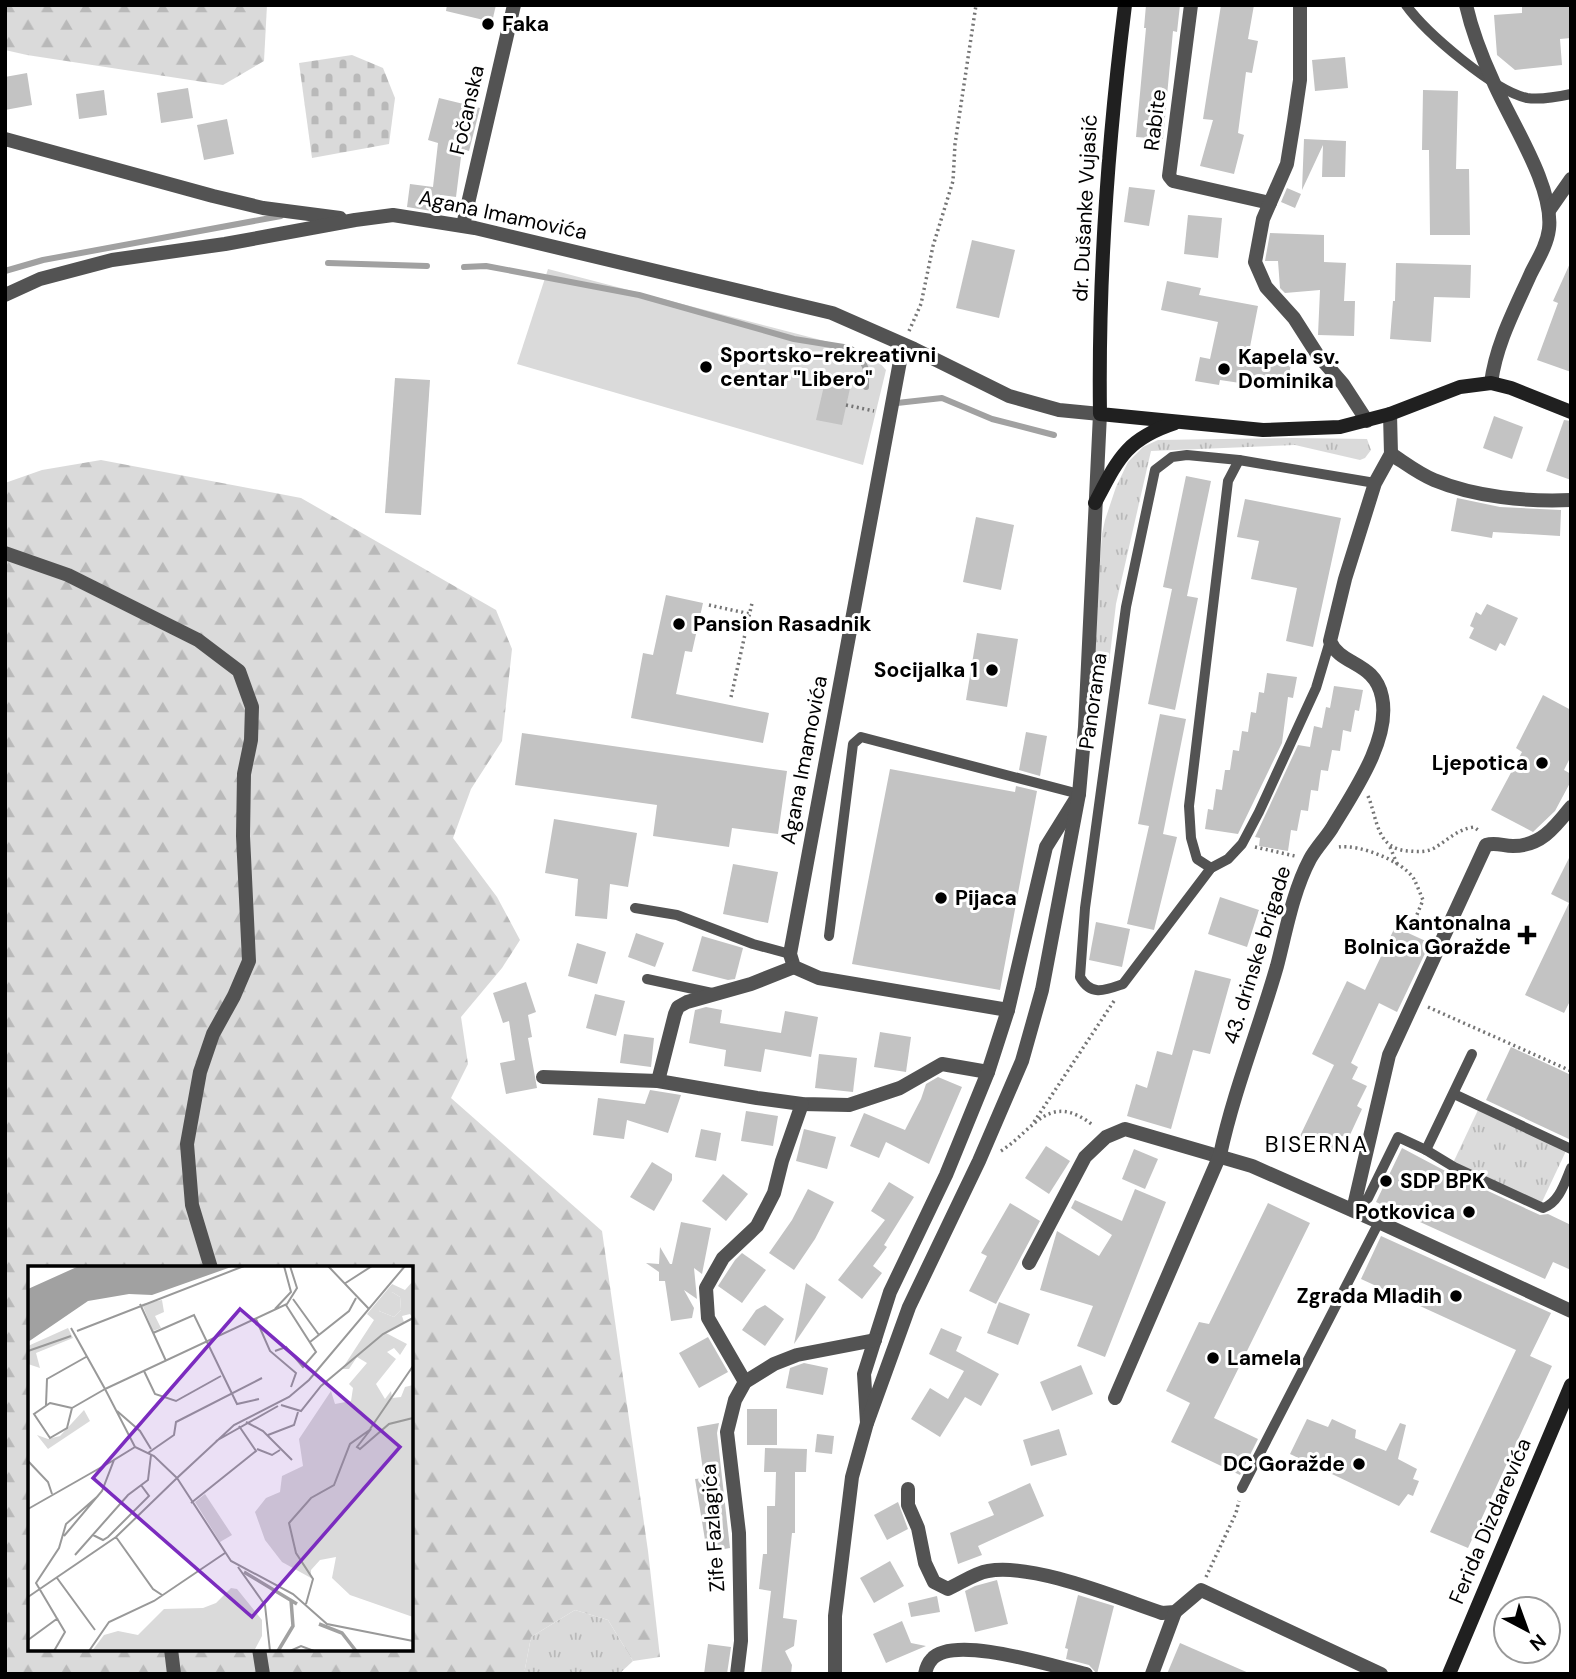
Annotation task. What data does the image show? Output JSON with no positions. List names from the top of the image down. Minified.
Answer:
{"streets":{"main road":["dr. Dušanke Vujasić","Agana Imamovića","Ferida Dizdarevića"],"street":["Fočanska","Rabite","43. drinske brigade","Zife Fazlagića"],"lane":["Panorama"]},"crossings":[["Fočanska","Agana Imamovića"],["dr. Dušanke Vujasić","Agana Imamovića"]],"districts":["BISERNA"],"places":{"other":["Faka","Sportsko-rekreativni centar \"Libero\"","Kapela sv. Dominika","Pansion Rasadnik","Socijalka 1","Ljepotica","Pijaca","SDP BPK","Potkovica","Zgrada Mladih","Lamela","DC Goražde"],"health":["Kantonalna Bolnica Goražde"]},"north":"bottom right"}
